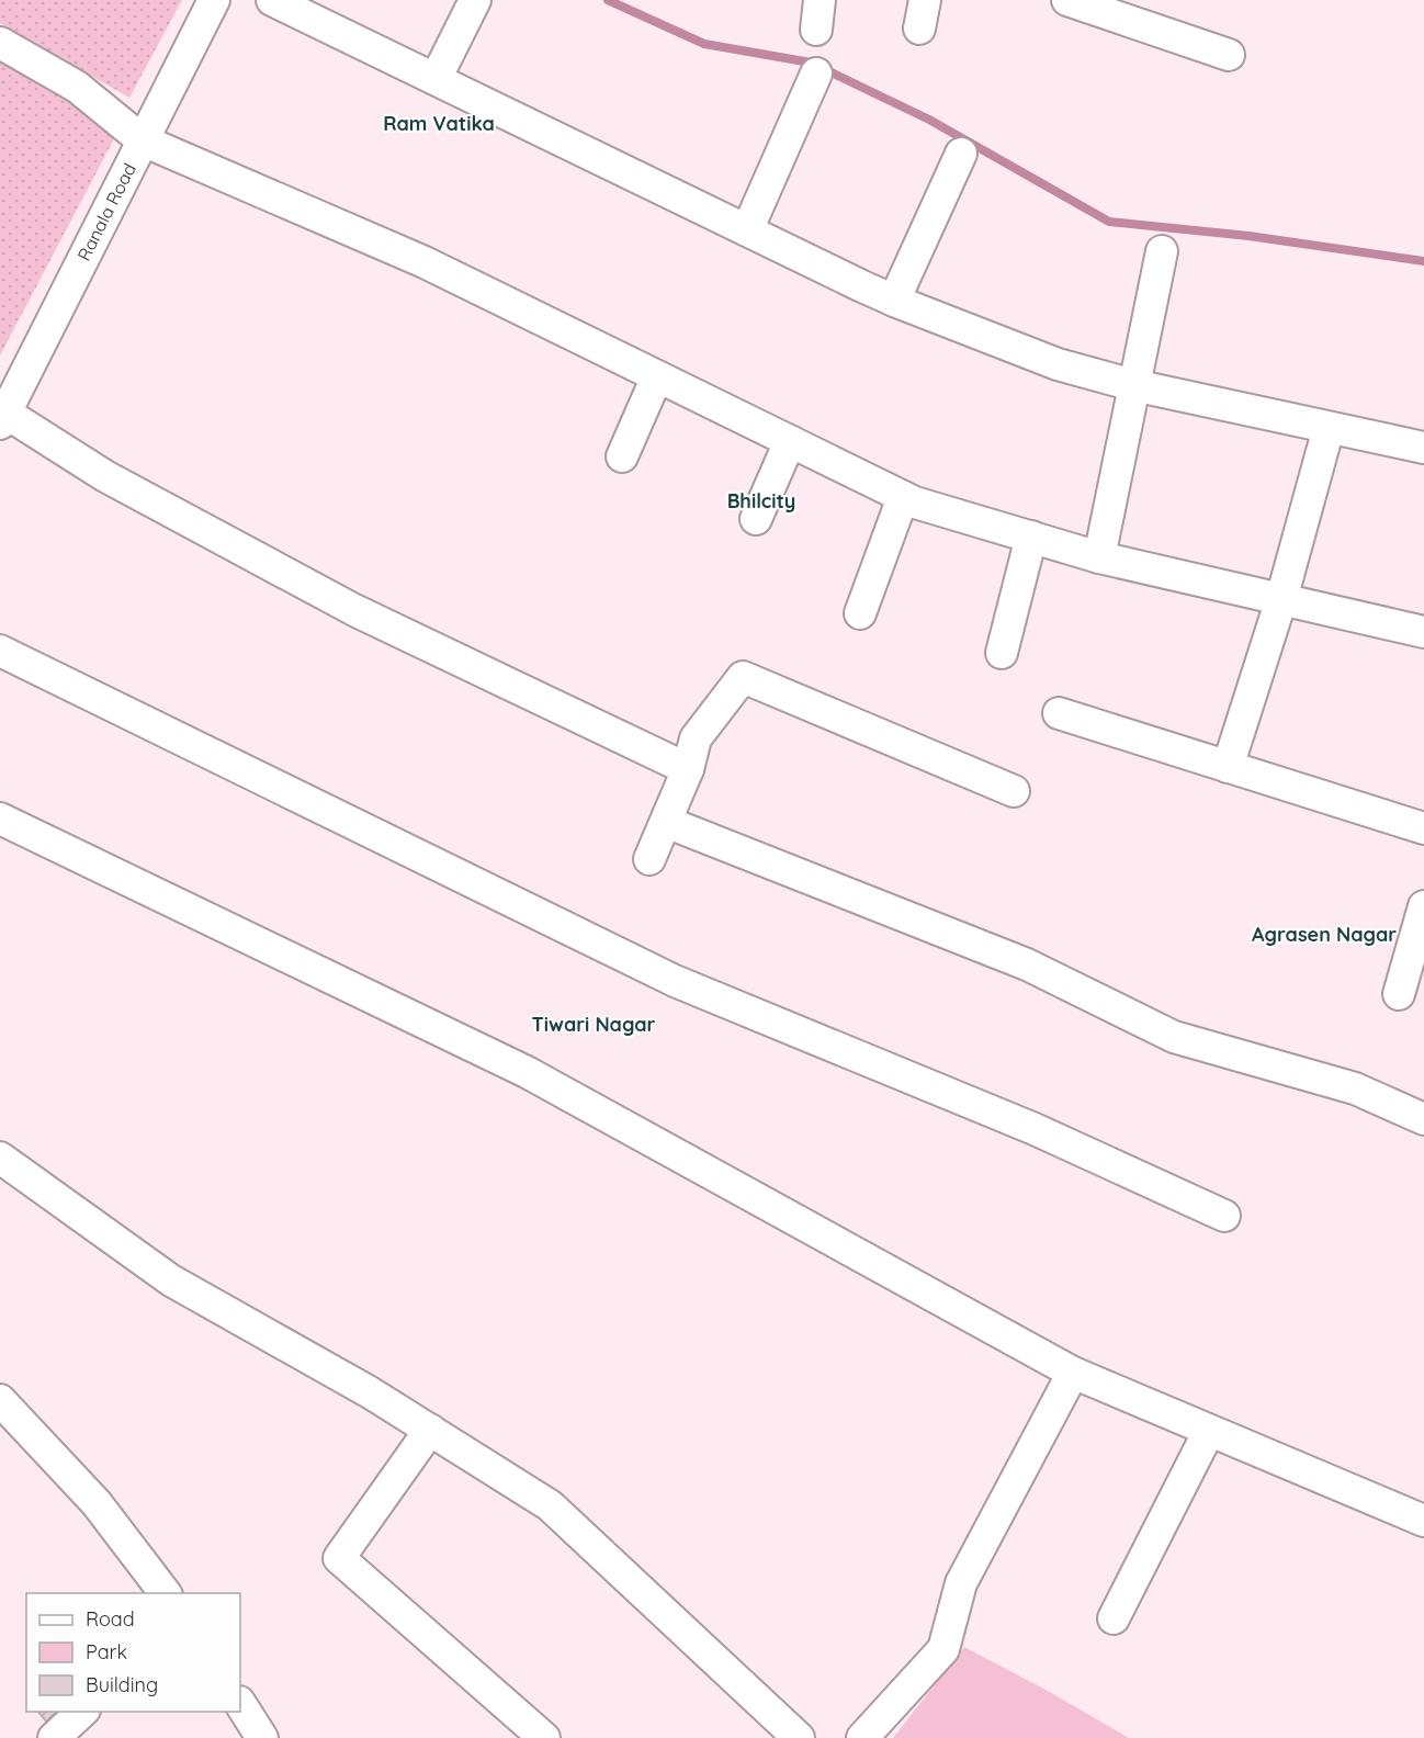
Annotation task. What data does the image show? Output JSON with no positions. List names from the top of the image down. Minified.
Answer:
{"streets":{"street":["Ranala Road"]},"districts":["Ram Vatika","Bhilcity","Agrasen Nagar","Tiwari Nagar"],"legend":["Road","Park","Building"]}
